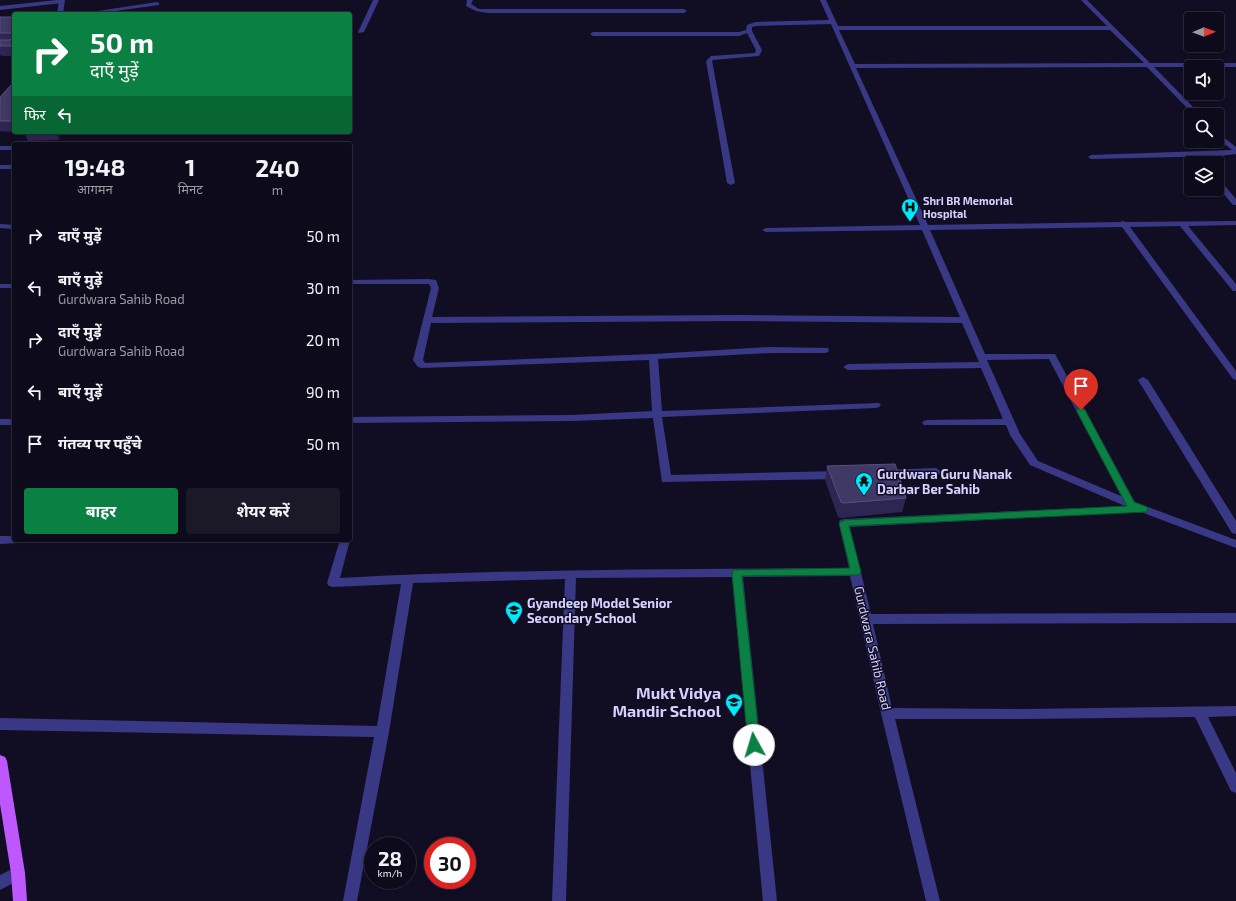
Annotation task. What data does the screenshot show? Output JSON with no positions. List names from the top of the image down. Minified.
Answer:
{"streets":{"street":["Gurdwara Sahib Road"]},"places":{"hospital":["Shri BR Memorial Hospital"],"temple":["Gurdwara Guru Nanak Darbar Ber Sahib"],"school or university":["Gyandeep Model Senior Secondary School","Mukt Vidya Mandir School"]},"north":"right","page":{"turn":["50 m","दाएँ मुड़ें"],"then":"फिर","eta":["19:48","आगमन","1","मिनट","240","m"],"list":[{"name":"दाएँ मुड़ें","value":"50 m"},{"name":"बाएँ मुड़ें","note":"Gurdwara Sahib Road","value":"30 m"},{"name":"दाएँ मुड़ें","note":"Gurdwara Sahib Road","value":"20 m"},{"name":"बाएँ मुड़ें","value":"90 m"},{"name":"गंतव्य पर पहुँचे","value":"50 m"}],"buttons":["बाहर","शेयर करें"],"speed":"28 km/h","limit":"30"}}
